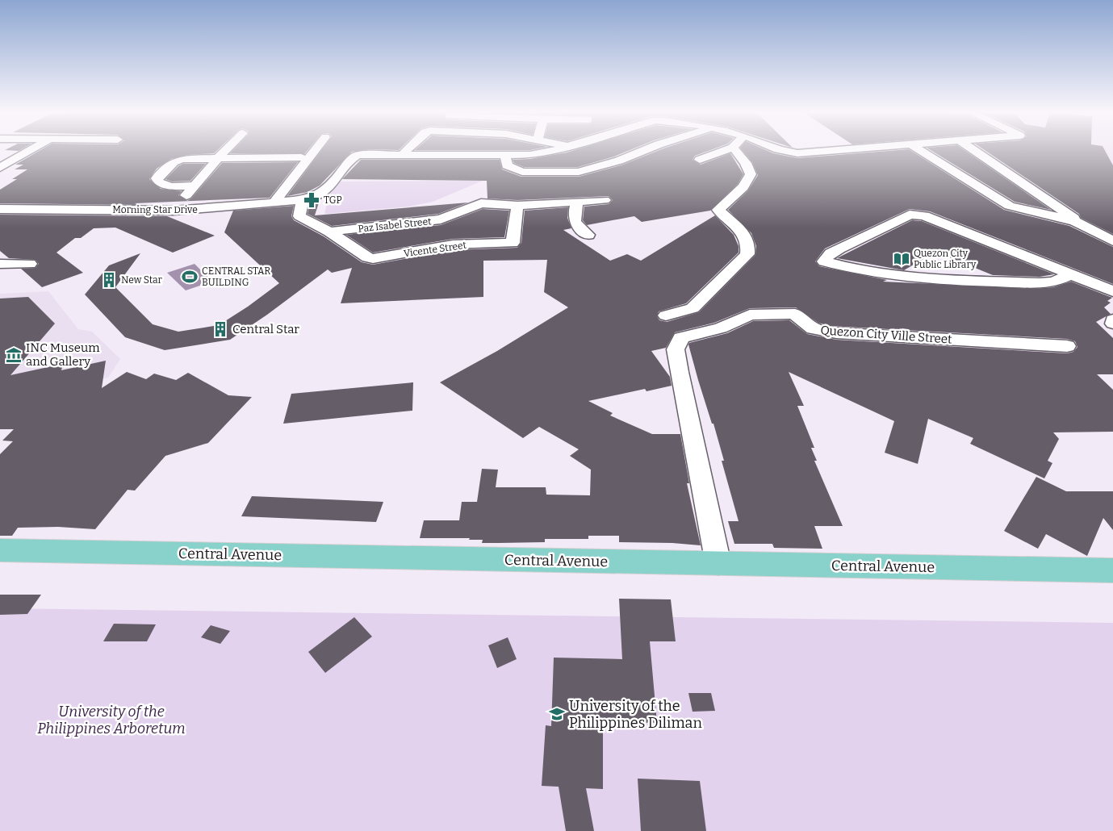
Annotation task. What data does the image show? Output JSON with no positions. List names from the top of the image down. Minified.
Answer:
{"streets":{"main road":["Central Avenue"],"street":["Morning Star Drive","Paz Isabel Street","Vicente Street","Quezon City Ville Street"]},"crossings":[["Paz Isabel Street","Vicente Street"],["Quezon City Ville Street","Central Avenue"]],"parks":["University of the Philippines Arboretum"],"places":{"pharmacy":["TGP"],"library":["Quezon City Public Library"],"sports":["CENTRAL STAR BUILDING"],"building":["New Star","Central Star"],"museum":["INC Museum and Gallery"],"school or university":["University of the Philippines Diliman"]}}
